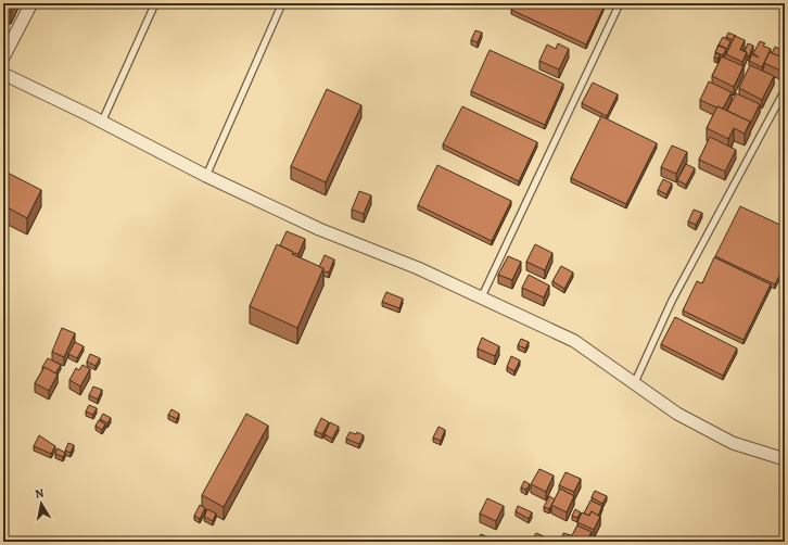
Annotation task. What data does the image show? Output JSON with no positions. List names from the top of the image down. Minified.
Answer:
{"north":"top"}
